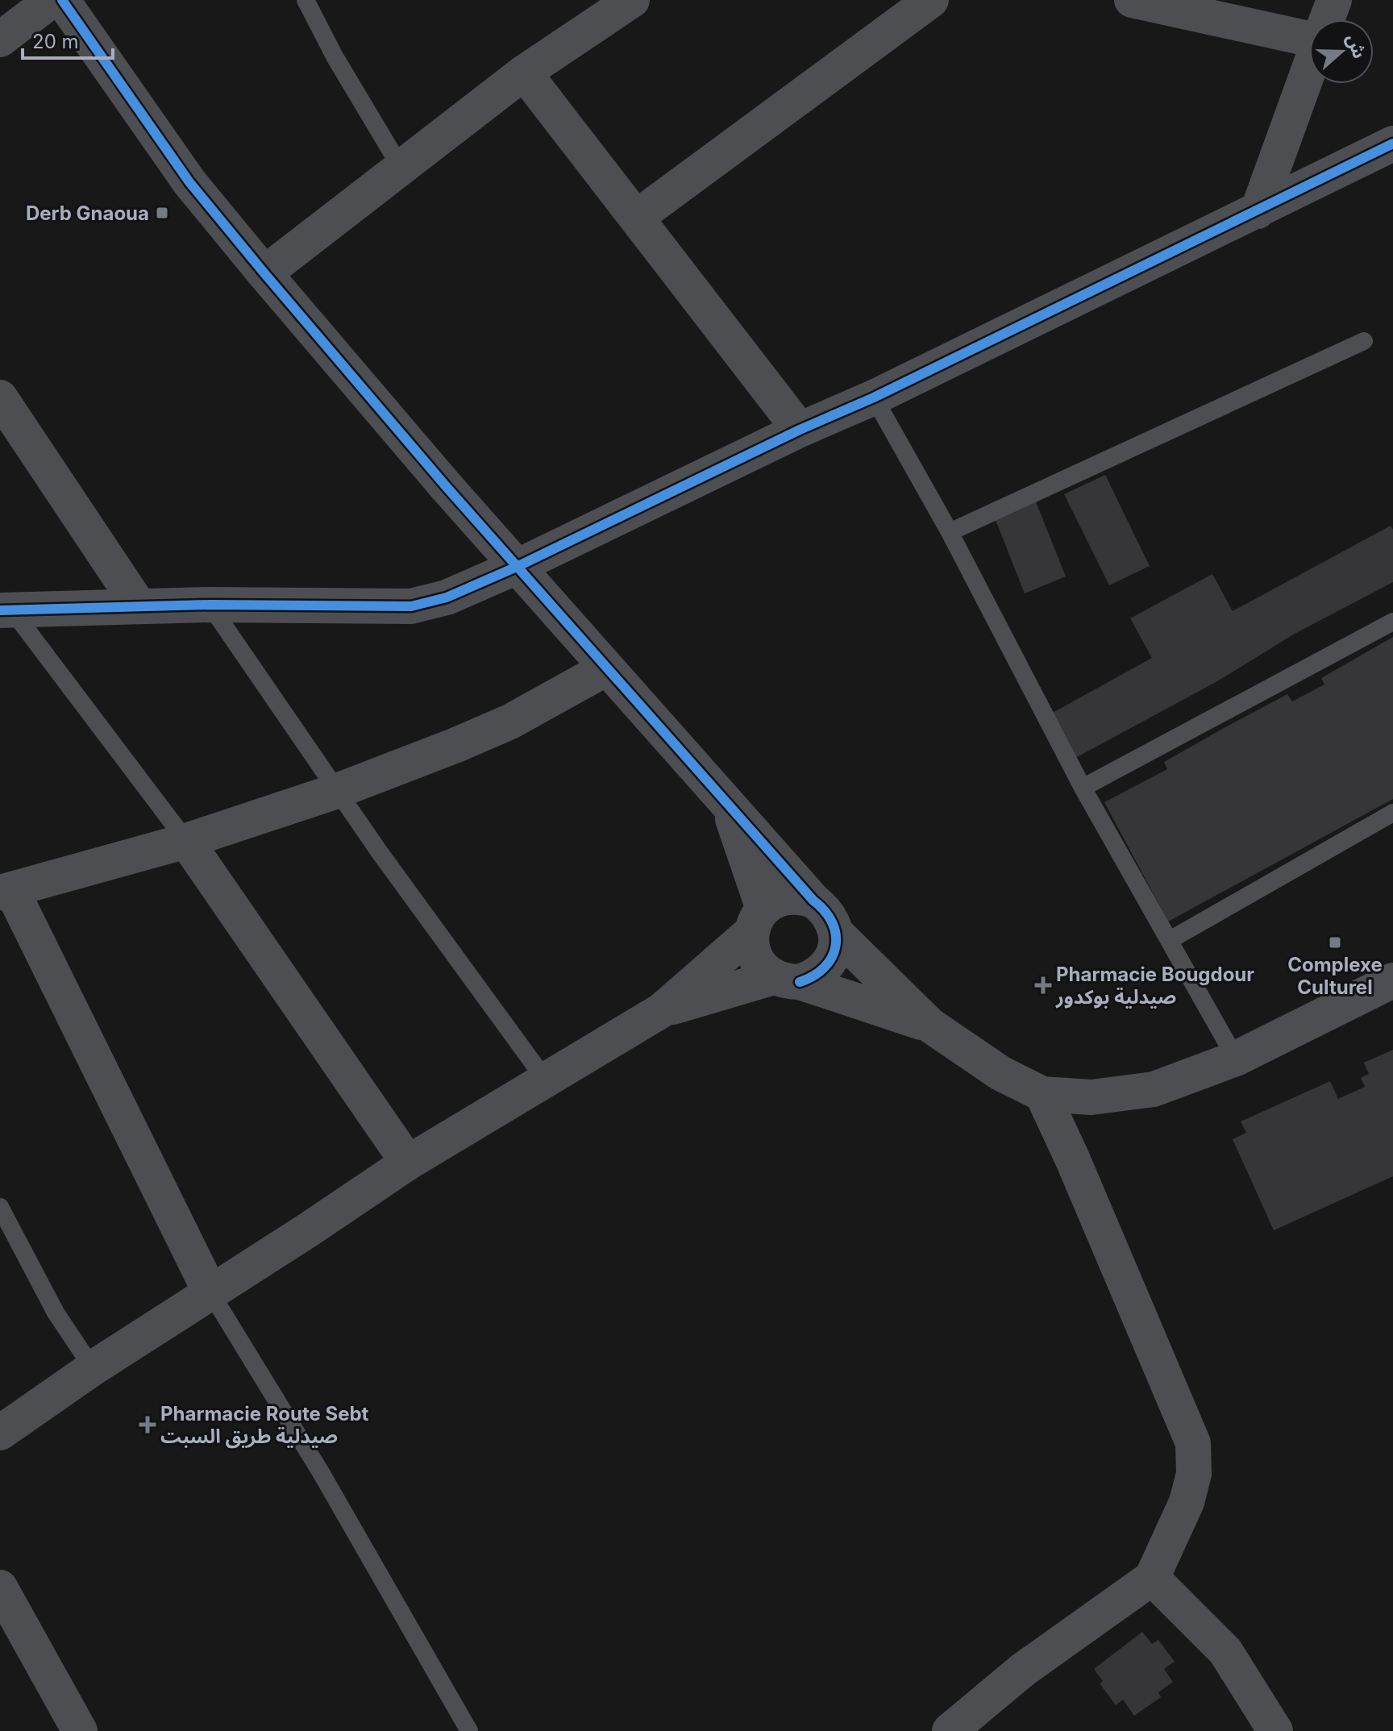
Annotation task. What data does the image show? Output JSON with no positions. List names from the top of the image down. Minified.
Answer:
{"places":{"transit":["Derb Gnaoua","Complexe Culturel"],"health":["Pharmacie Bougdour صيدلية بوكدور","Pharmacie Route Sebt صيدلية طريق السبت"]},"scale_bar":"20 m","north":"right"}
